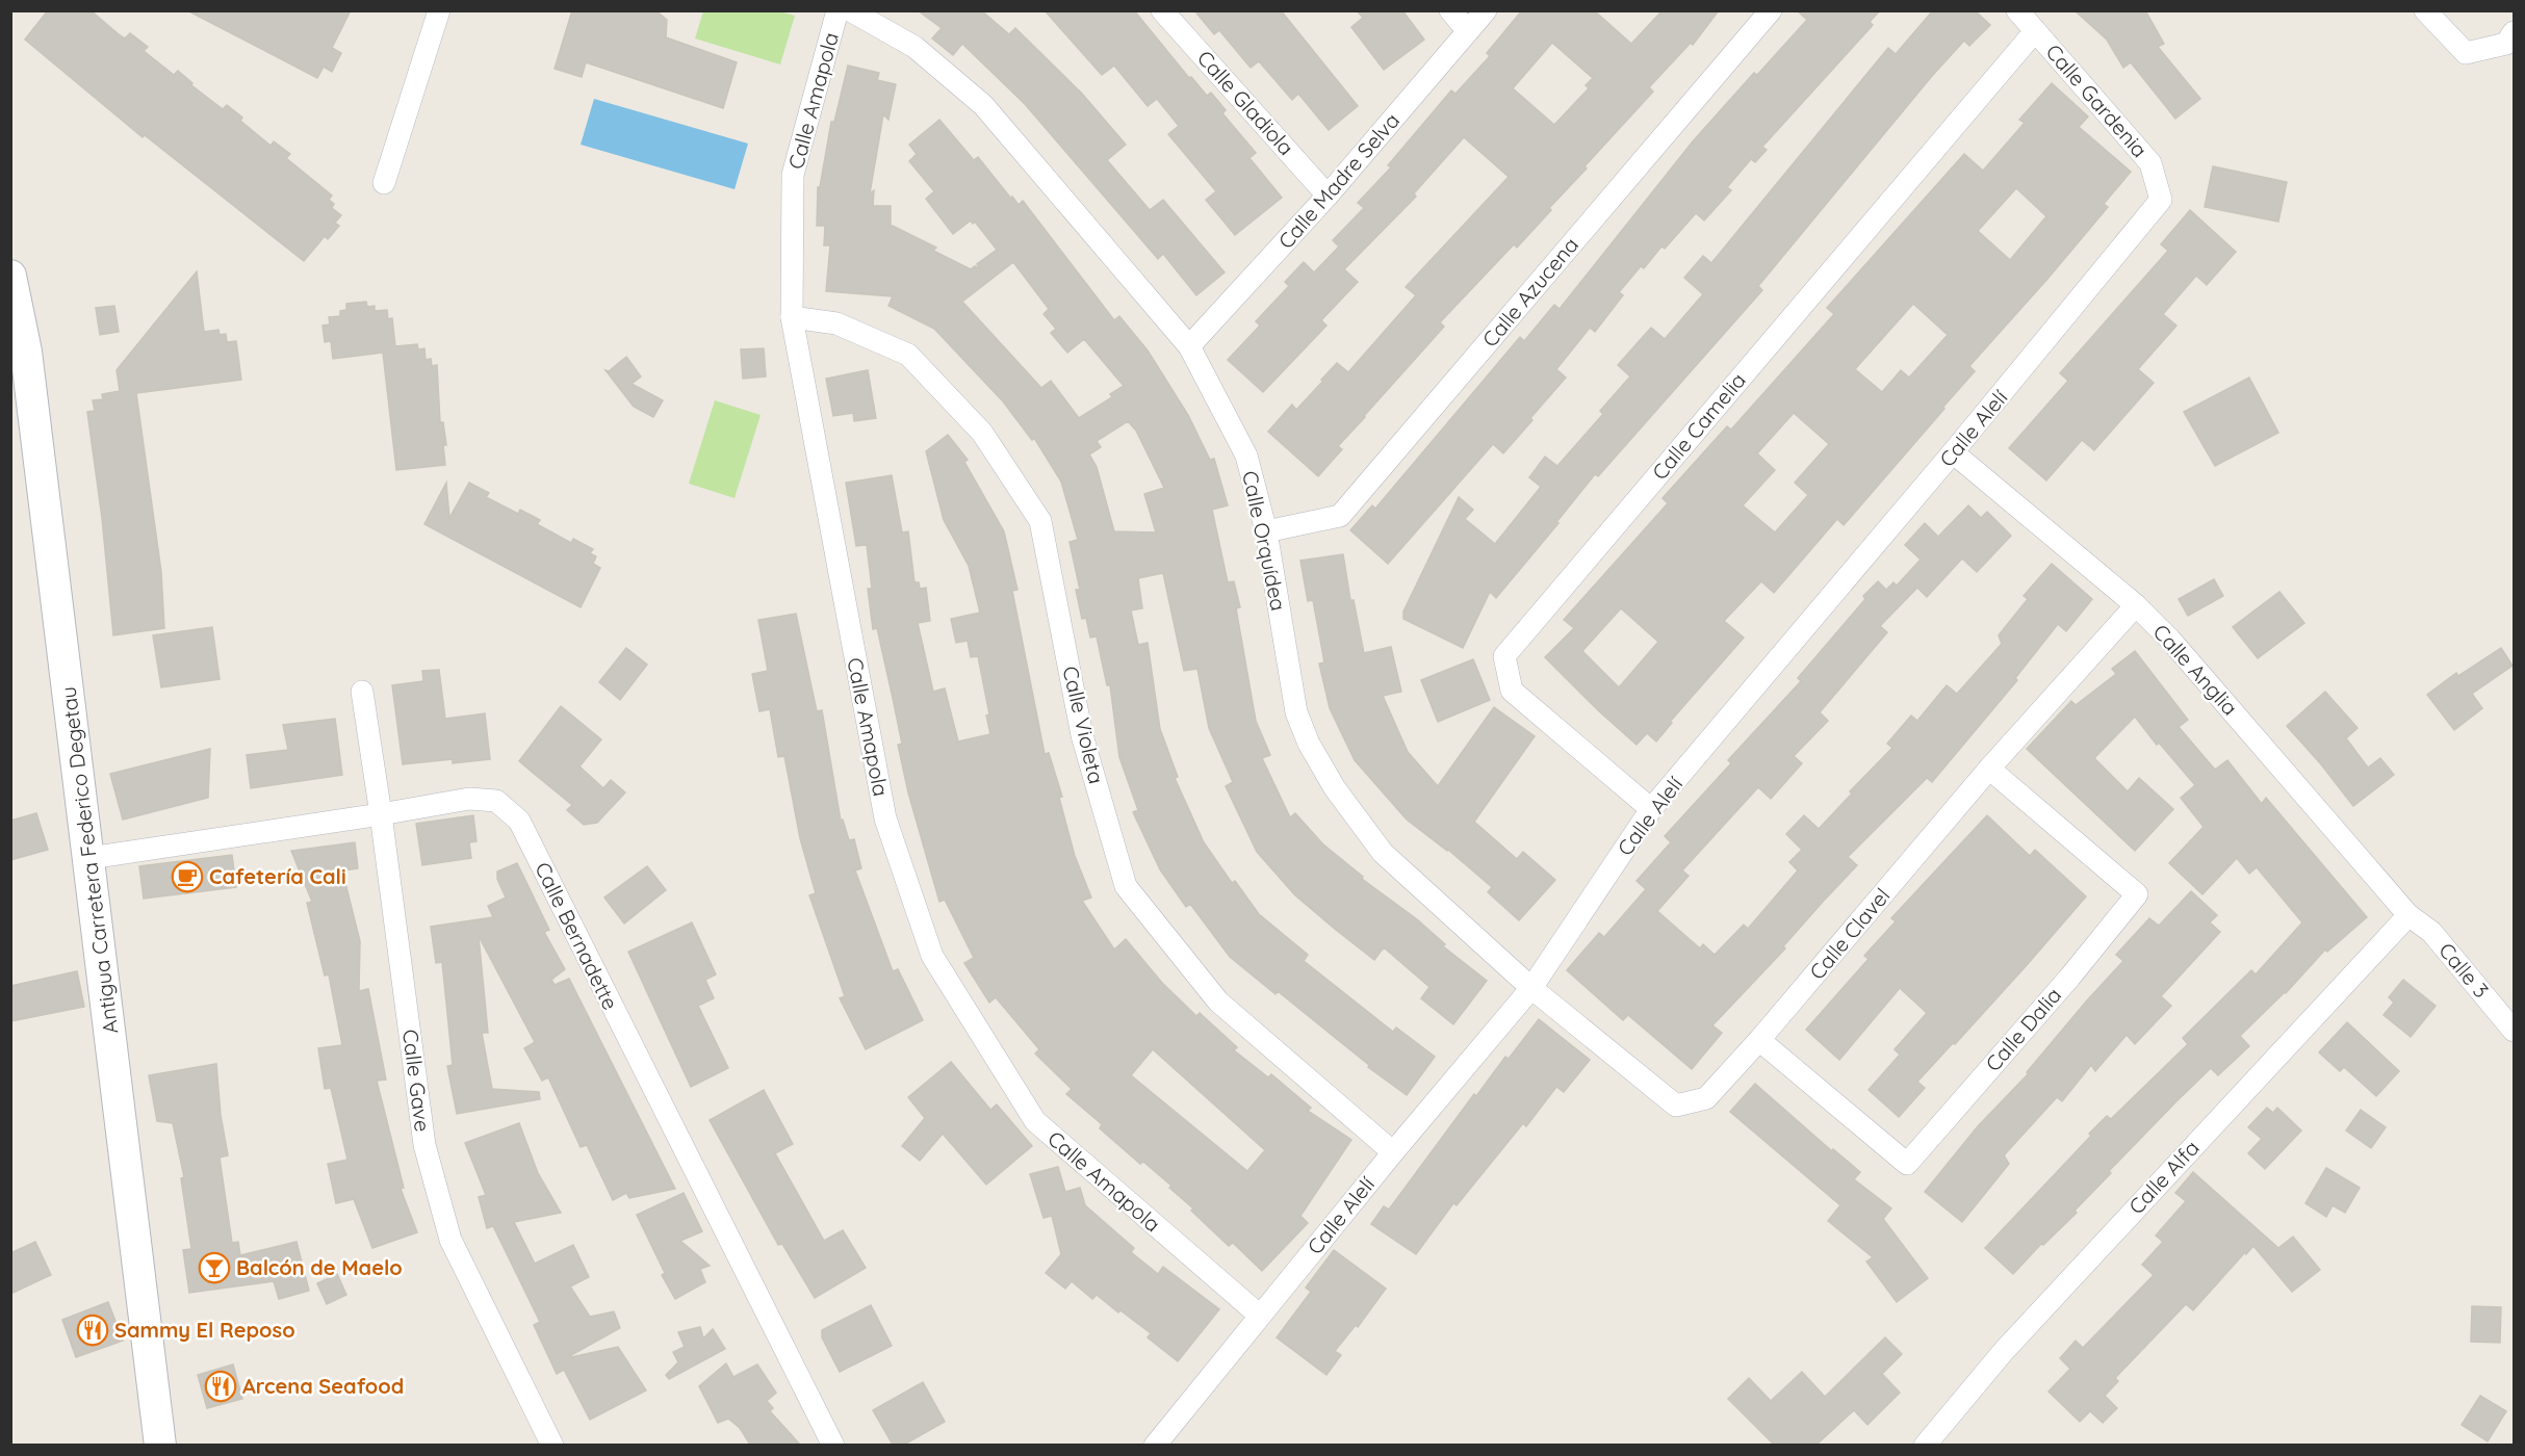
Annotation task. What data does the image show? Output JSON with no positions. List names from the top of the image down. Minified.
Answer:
{"streets":{"street":["Calle Amapola","Calle Gardenia","Calle Gladiola","Calle Madre Selva","Calle Azucena","Calle Camelia","Calle Alelí","Calle Orquídea","Calle Anglia","Calle Violeta","Antigua Carretera Federico Degetau","Calle Clavel","Calle Bernadette","Calle 3","Calle Dalia","Calle Gave","Calle Alfa"]},"crossings":[["Calle Amapola","Calle Alelí"],["Calle Amapola","Calle Violeta"],["Calle Gardenia","Calle Camelia"],["Calle Gardenia","Calle Alelí"],["Calle Gladiola","Calle Madre Selva"],["Calle Madre Selva","Calle Orquídea"],["Calle Azucena","Calle Orquídea"],["Calle Camelia","Calle Alelí"],["Calle Alelí","Calle Orquídea"],["Calle Alelí","Calle Anglia"],["Calle Alelí","Calle Violeta"],["Calle Alelí","Calle Clavel"],["Calle Orquídea","Calle Clavel"],["Calle Anglia","Calle Clavel"],["Calle Anglia","Calle 3"],["Calle Anglia","Calle Alfa"],["Antigua Carretera Federico Degetau","Calle Bernadette"],["Calle Clavel","Calle Dalia"],["Calle Bernadette","Calle Gave"],["Calle 3","Calle Alfa"]],"places":{"cafe":["Cafetería Cali"],"bar":["Balcón de Maelo"],"restaurant":["Sammy El Reposo","Arcena Seafood"]}}
